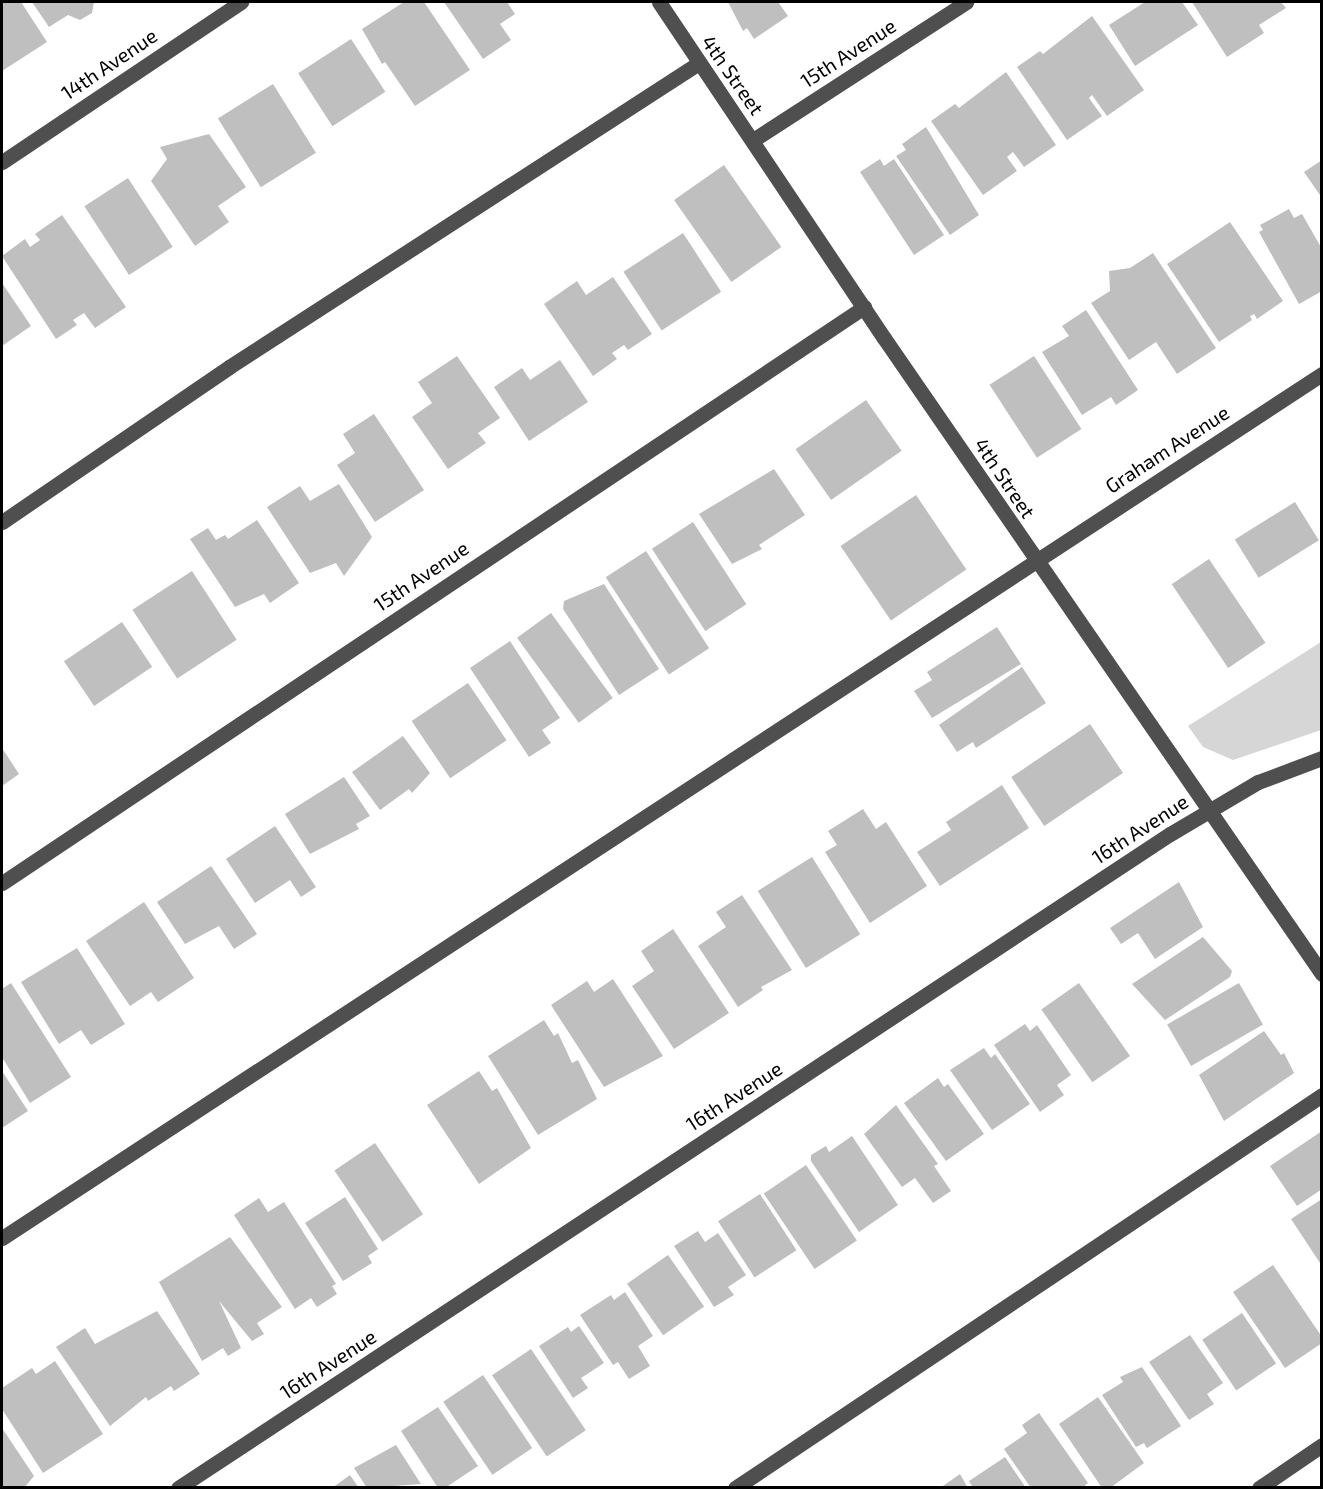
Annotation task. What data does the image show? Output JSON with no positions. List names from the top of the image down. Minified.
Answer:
{"streets":{"street":["15th Avenue","14th Avenue","4th Street","Graham Avenue","16th Avenue"]},"crossings":[["15th Avenue","4th Street"],["4th Street","Graham Avenue"],["4th Street","16th Avenue"]]}
